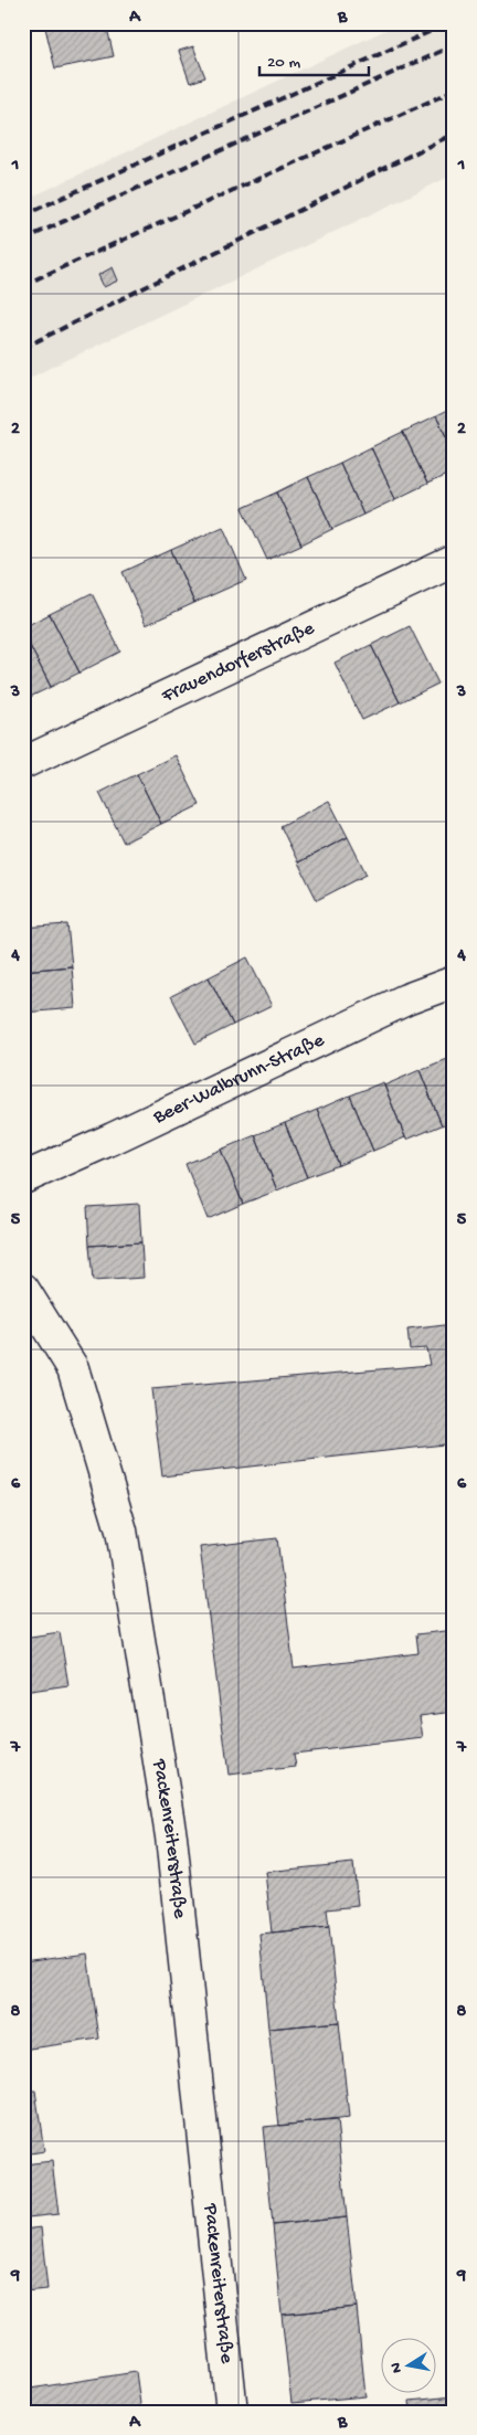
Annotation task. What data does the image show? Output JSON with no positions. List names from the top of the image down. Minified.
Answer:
{"streets":{"street":["Frauendorferstraße","Beer-Walbrunn-Straße","Packenreiterstraße"]},"scale_bar":"20 m","north":"left","grid":{"columns":["A","B"],"rows":["1","2","3","4","5","6","7","8","9"]}}
